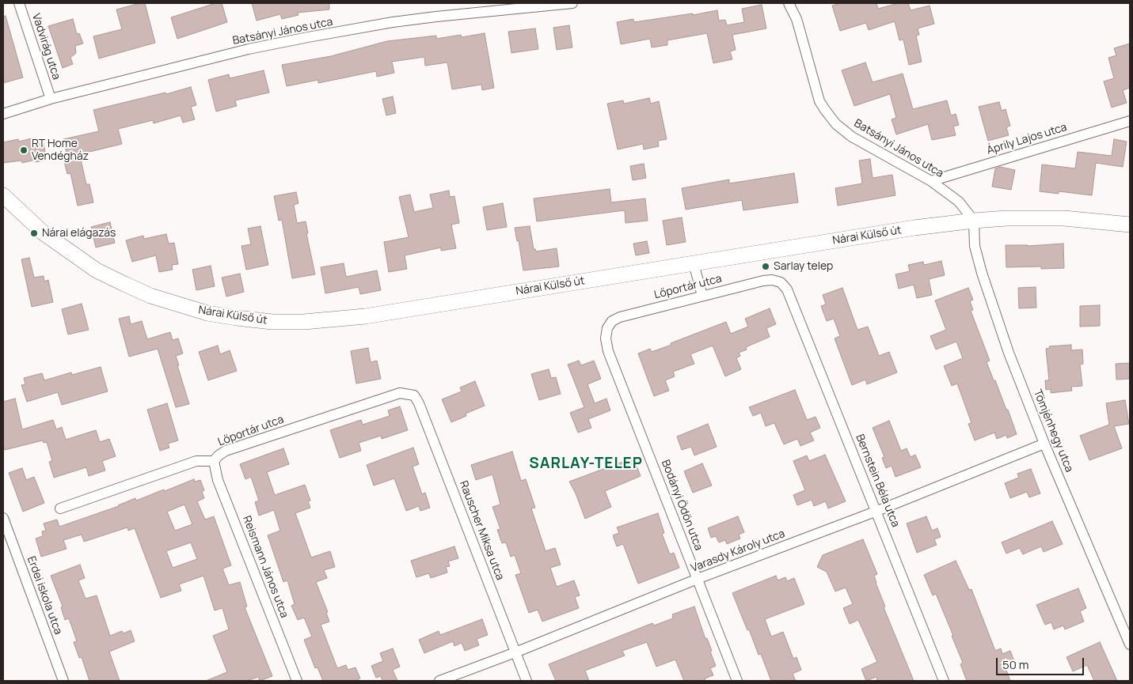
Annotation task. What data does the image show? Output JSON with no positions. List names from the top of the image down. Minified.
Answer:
{"streets":{"street":["Batsányi János utca","Vadvirág utca","Áprily Lajos utca","Nárai Külső út","Lőportár utca","Tömjénhegy utca","Bernstein Béla utca","Bodányi Ödön utca","Rauscher Miksa utca","Varasdy Károly utca","Reismann János utca","Erdei iskola utca"]},"crossings":[["Batsányi János utca","Vadvirág utca"],["Batsányi János utca","Áprily Lajos utca"],["Batsányi János utca","Nárai Külső út"],["Batsányi János utca","Tömjénhegy utca"],["Nárai Külső út","Tömjénhegy utca"],["Lőportár utca","Bernstein Béla utca"],["Lőportár utca","Bodányi Ödön utca"],["Lőportár utca","Rauscher Miksa utca"],["Lőportár utca","Reismann János utca"],["Tömjénhegy utca","Varasdy Károly utca"],["Bernstein Béla utca","Varasdy Károly utca"],["Bodányi Ödön utca","Varasdy Károly utca"],["Rauscher Miksa utca","Varasdy Károly utca"]],"districts":["SARLAY-TELEP"],"places":["RT Home Vendégház","Nárai elágazás","Sarlay telep"],"scale_bar":"50 m"}
